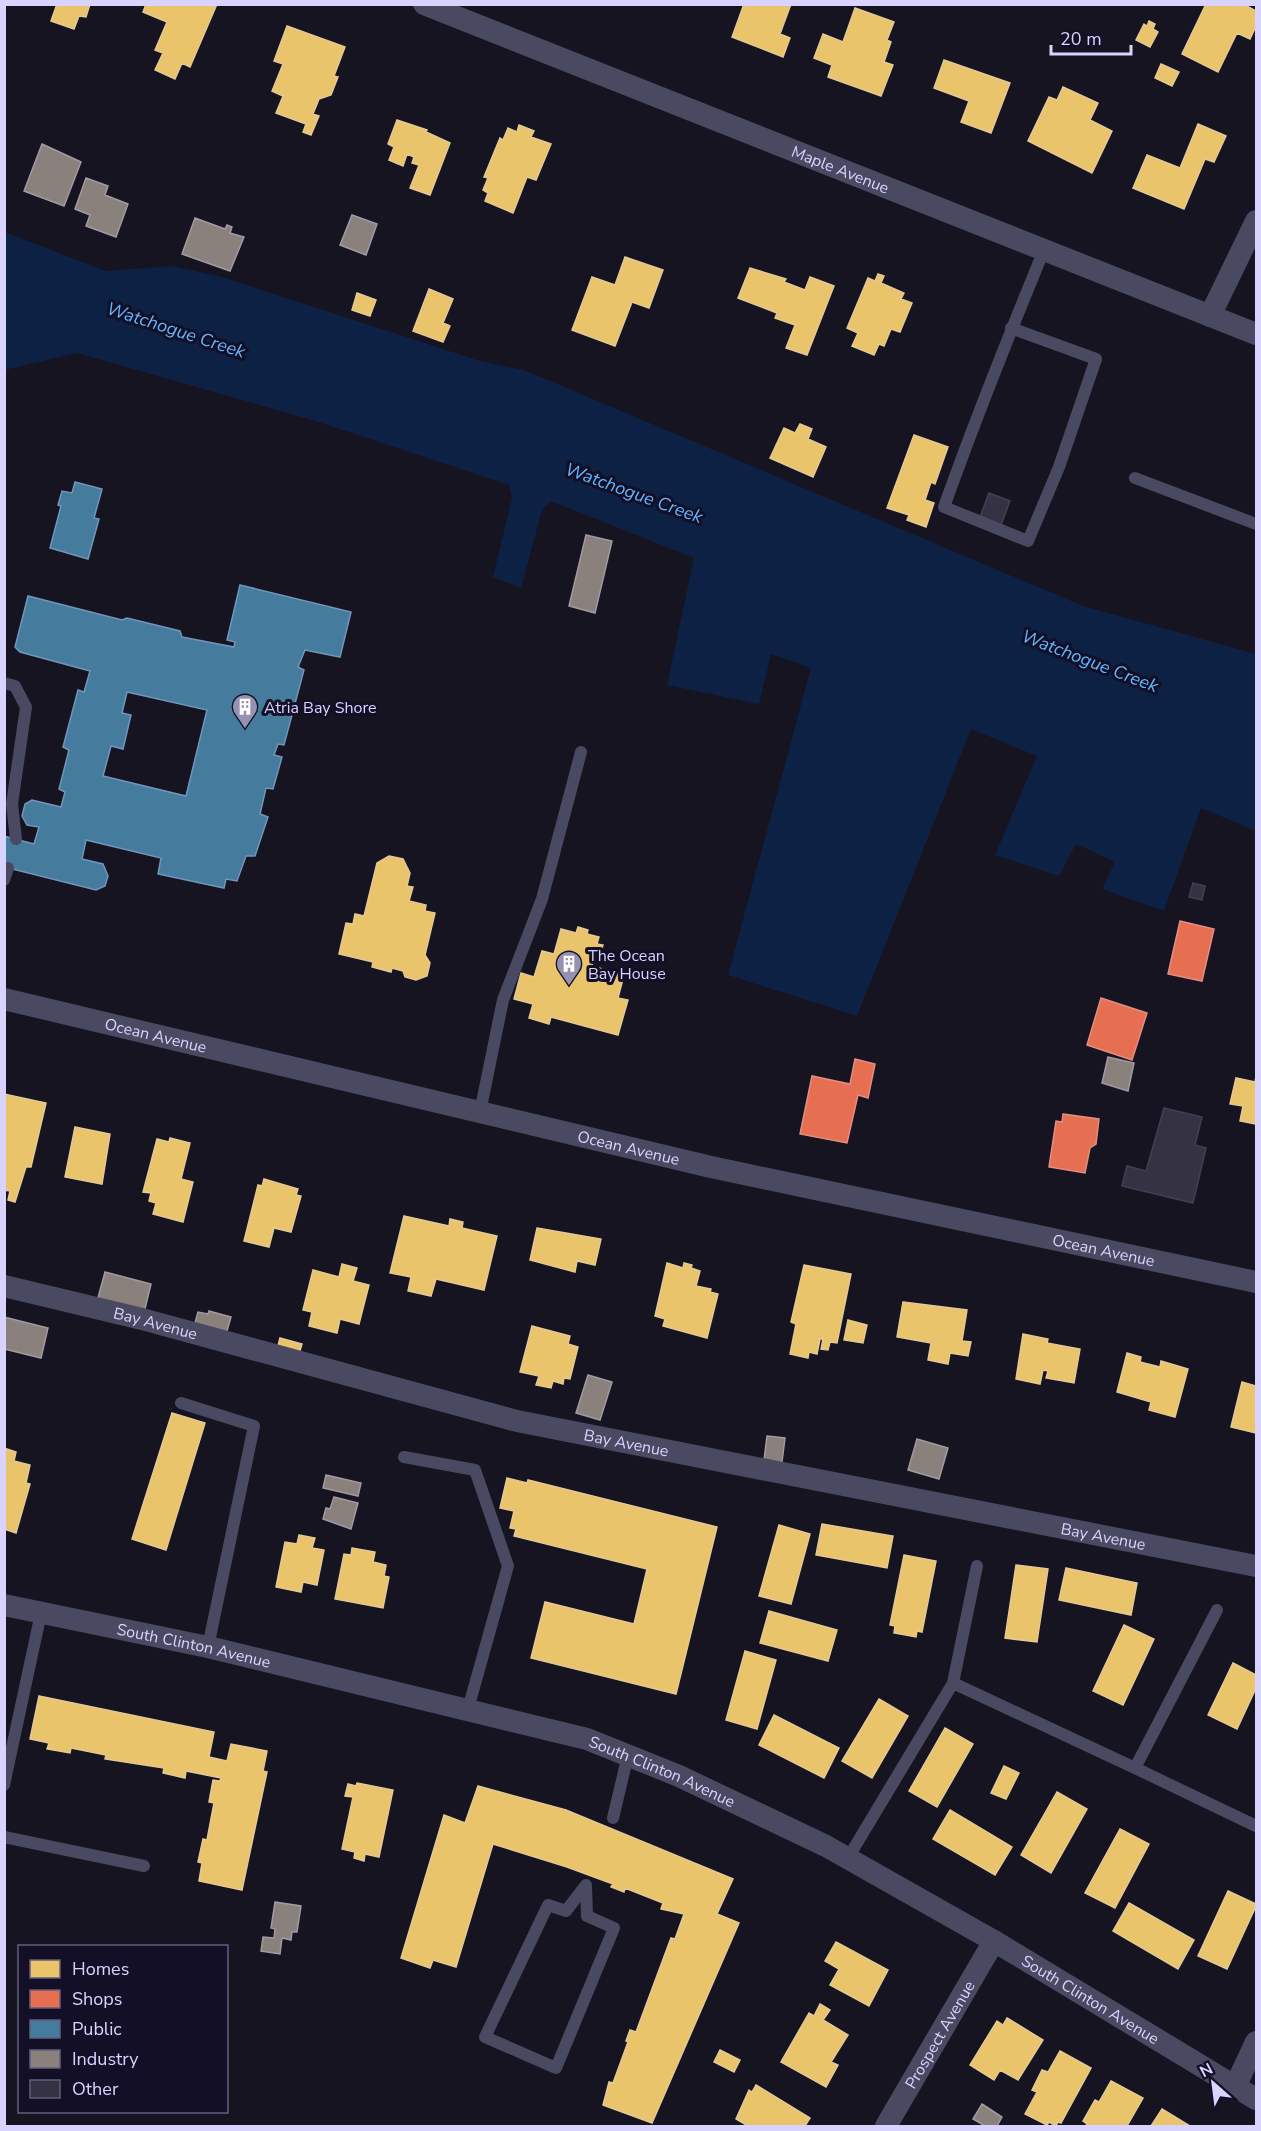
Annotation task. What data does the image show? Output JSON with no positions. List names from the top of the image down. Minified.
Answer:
{"streets":{"street":["Maple Avenue","Ocean Avenue","Bay Avenue","South Clinton Avenue","Prospect Avenue"]},"crossings":[["South Clinton Avenue","Prospect Avenue"]],"water":["Watchogue Creek"],"places":{"building":["Atria Bay Shore","The Ocean Bay House"]},"legend":["Homes","Shops","Public","Industry","Other"],"scale_bar":"20 m","north":"top left"}
